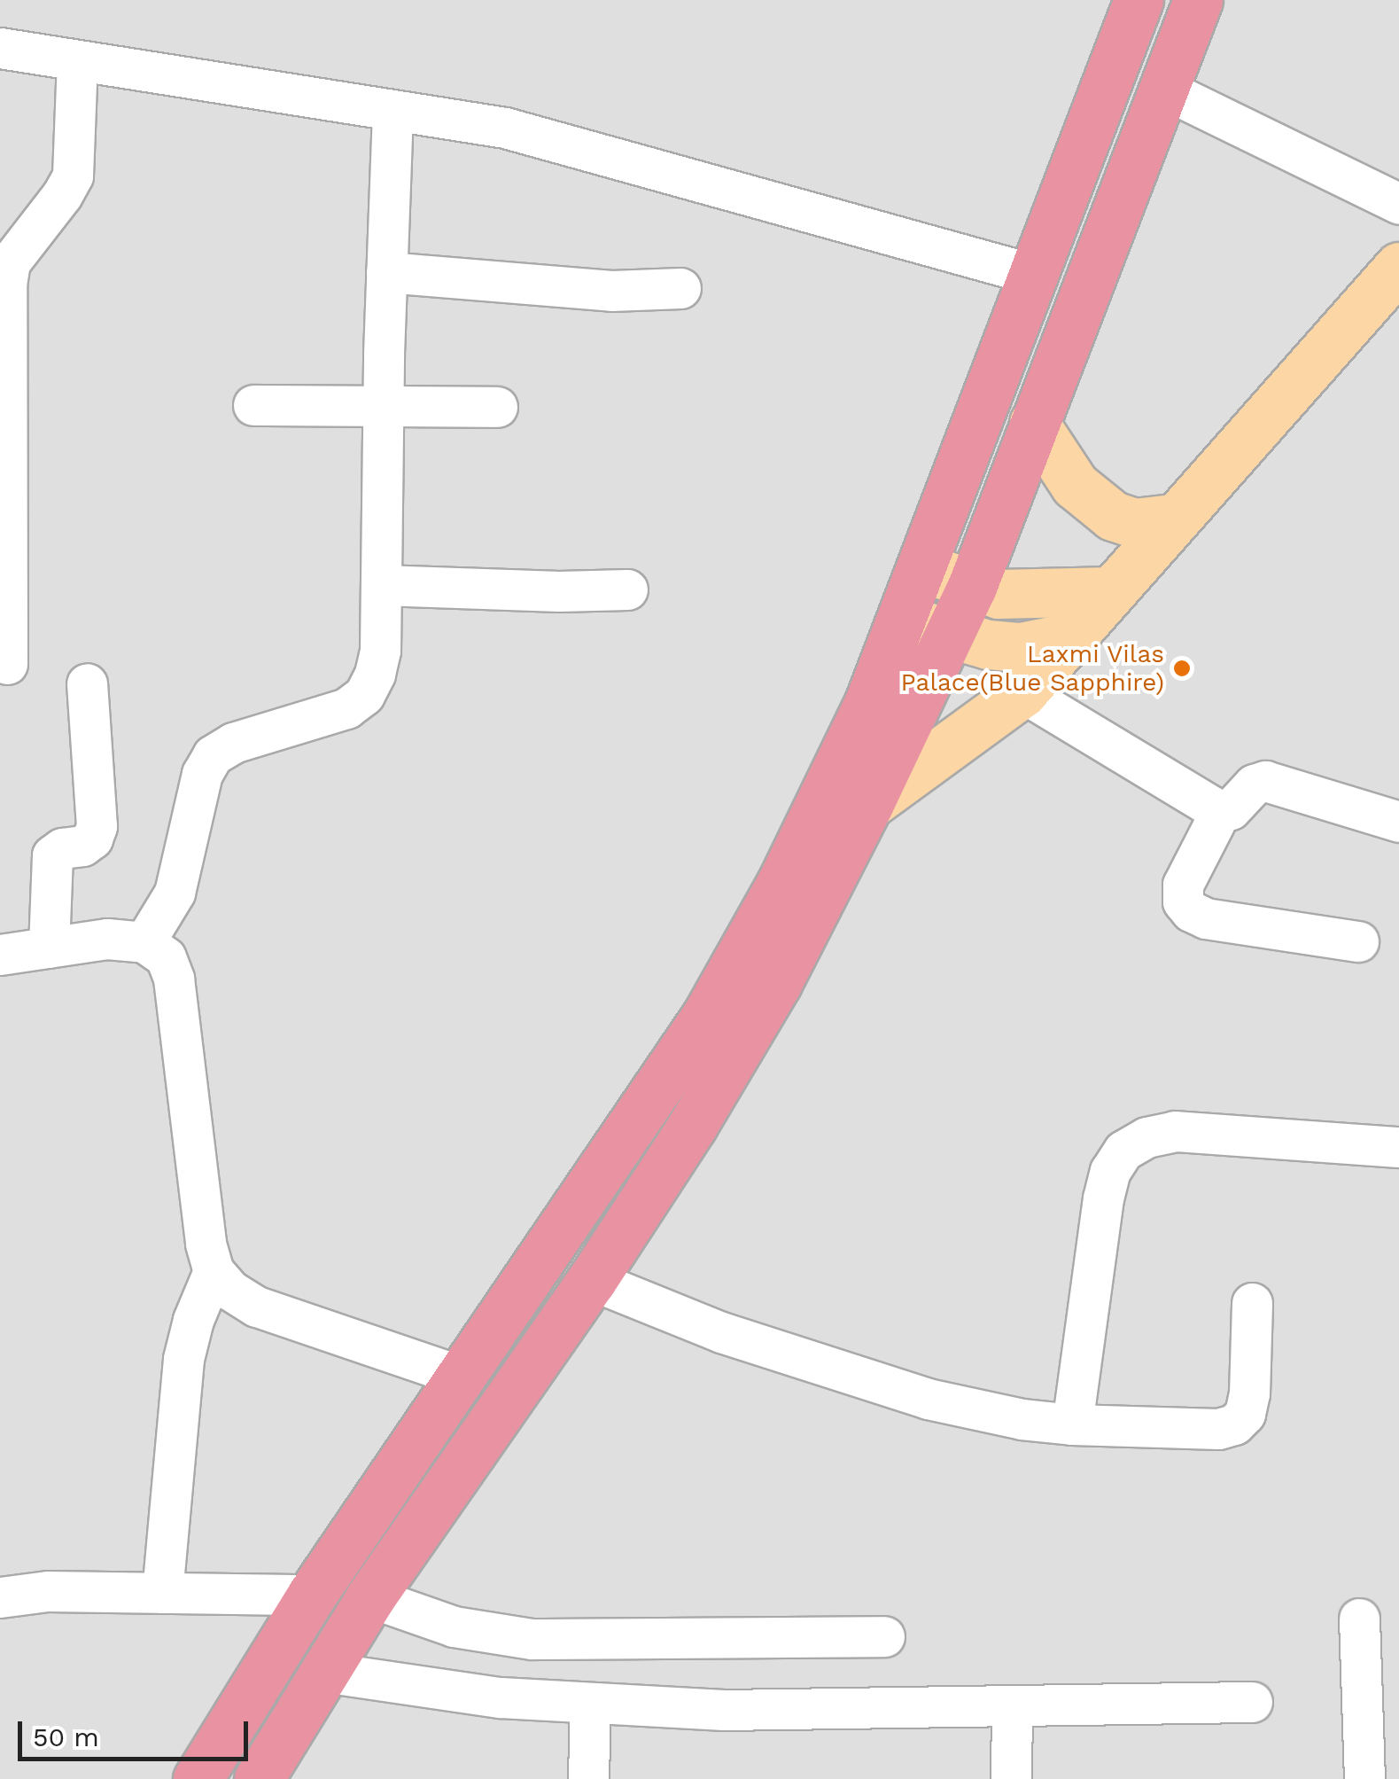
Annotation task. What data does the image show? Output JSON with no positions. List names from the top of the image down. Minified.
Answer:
{"places":["Laxmi Vilas Palace(Blue Sapphire)"],"scale_bar":"50 m"}
